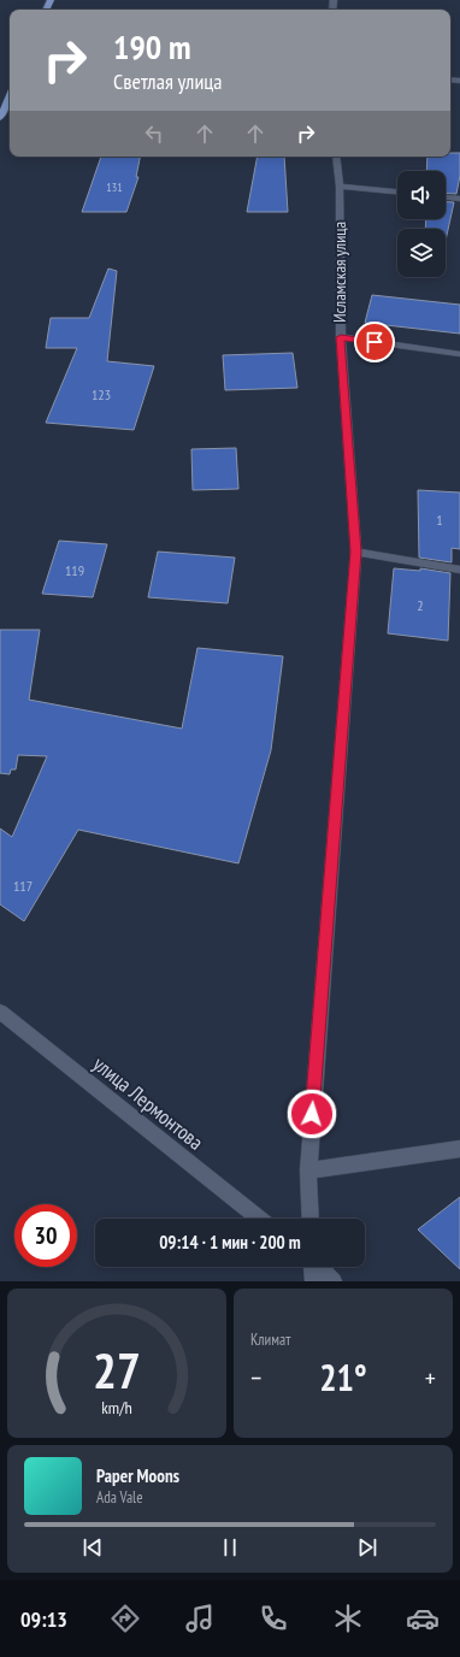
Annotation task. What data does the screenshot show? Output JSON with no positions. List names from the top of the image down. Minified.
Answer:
{"streets":{"street":["Исламская улица","улица Лермонтова"]},"house_numbers":["131","123","1","119","2","117"],"page":{"turn":["190 m","Светлая улица"],"limit":"30","trip":"09:14 · 1 мин · 200 m","tile":"Климат","heat":["−","21°","+"],"song":["Paper Moons","Ada Vale"],"tabs":"09:13","gauge":["27","km/h"]}}
